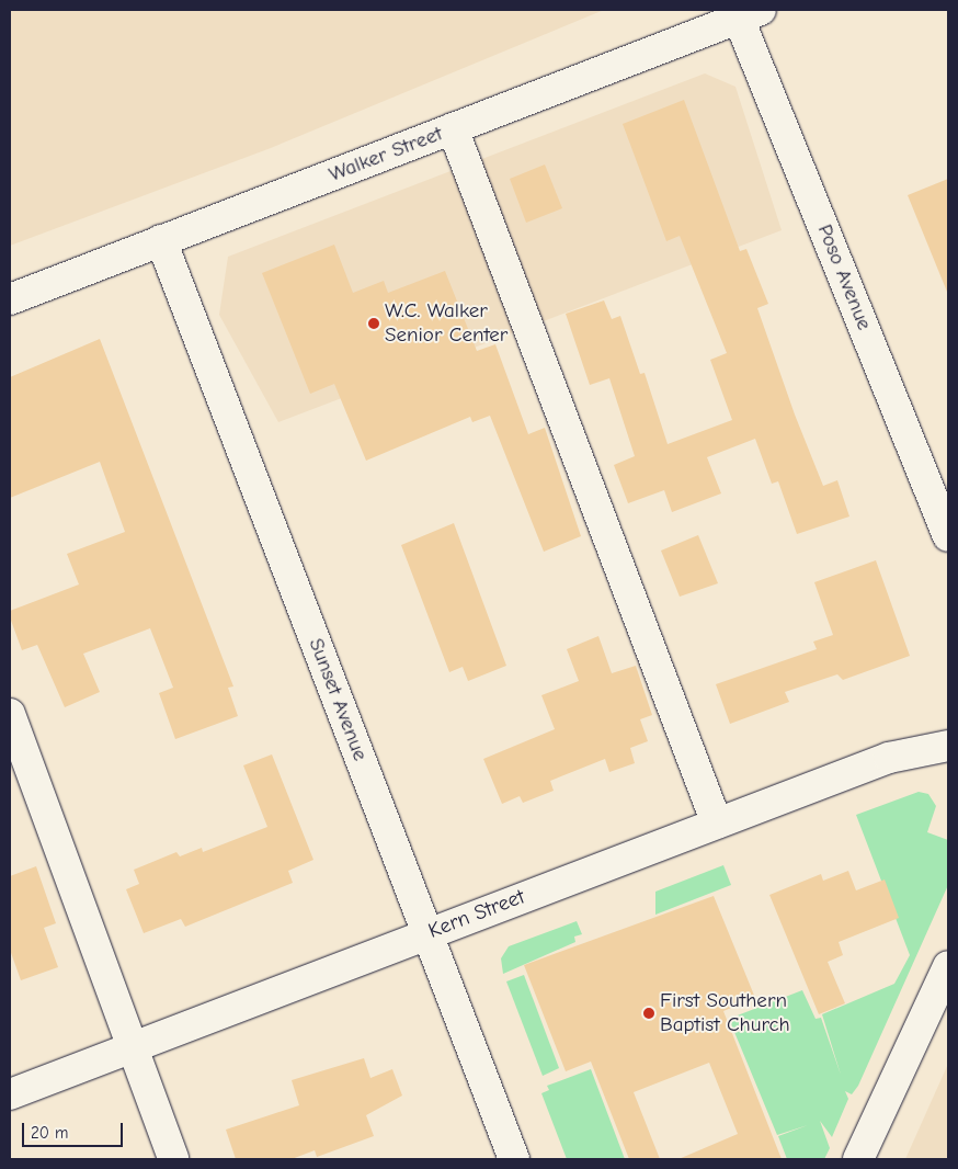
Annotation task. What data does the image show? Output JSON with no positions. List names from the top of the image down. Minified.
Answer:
{"streets":{"street":["Walker Street","Poso Avenue","Sunset Avenue","Kern Street"]},"crossings":[["Walker Street","Poso Avenue"],["Walker Street","Sunset Avenue"],["Sunset Avenue","Kern Street"]],"places":["W.C. Walker Senior Center","First Southern Baptist Church"],"scale_bar":"20 m"}
